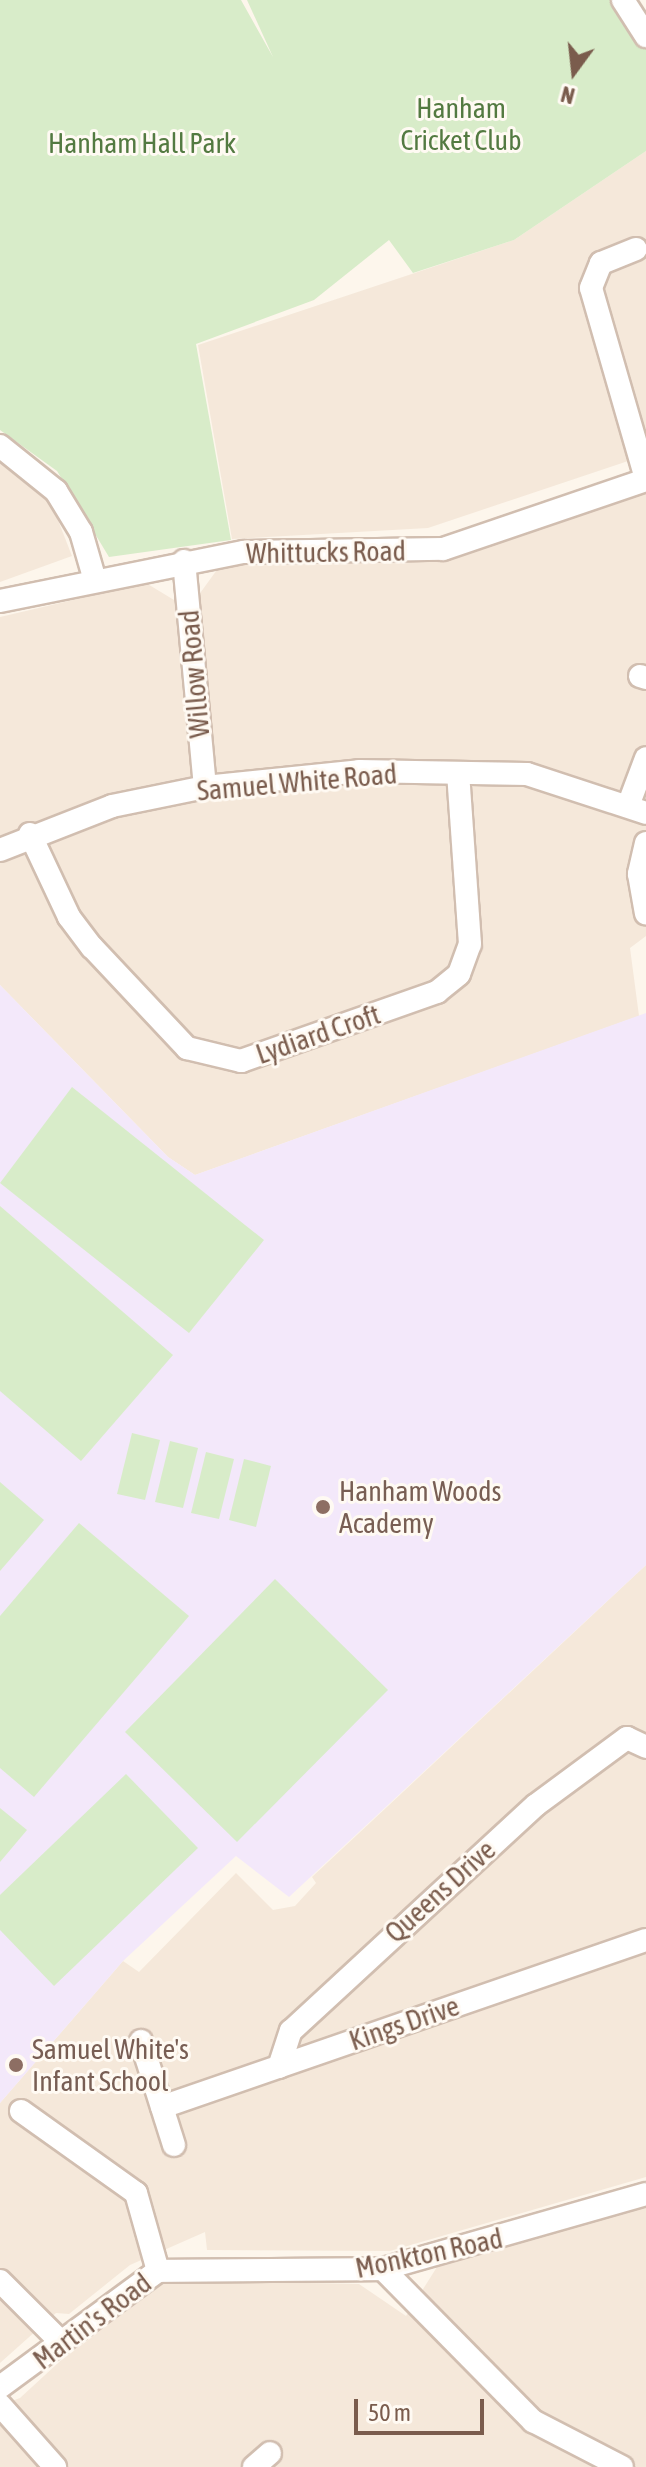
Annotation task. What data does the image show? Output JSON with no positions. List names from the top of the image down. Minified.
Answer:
{"streets":{"street":["Whittucks Road","Willow Road","Samuel White Road","Lydiard Croft","Queens Drive","Kings Drive","Monkton Road","Martin's Road"]},"crossings":[["Whittucks Road","Willow Road"],["Willow Road","Samuel White Road"],["Samuel White Road","Lydiard Croft"],["Queens Drive","Kings Drive"],["Monkton Road","Martin's Road"]],"parks":["Hanham Cricket Club","Hanham Hall Park"],"places":["Hanham Woods Academy","Samuel White's Infant School"],"scale_bar":"50 m","north":"bottom"}
